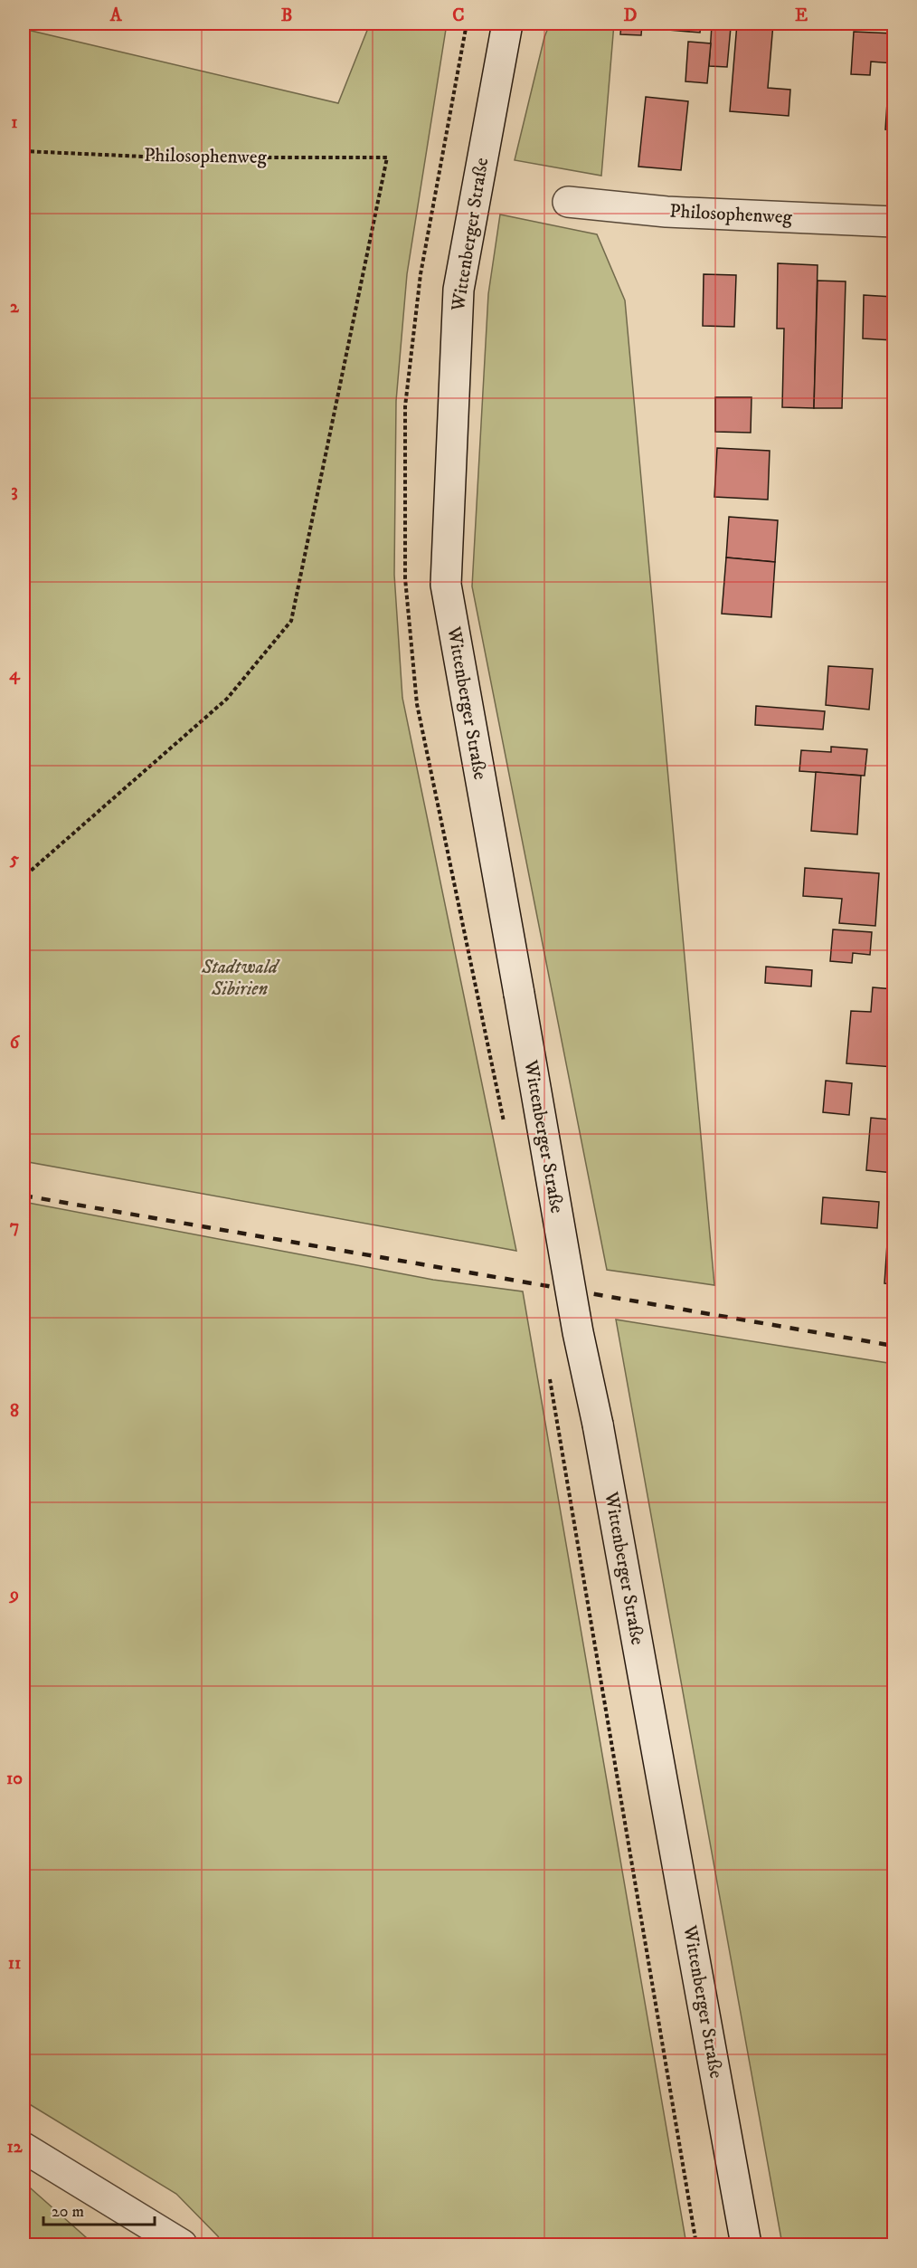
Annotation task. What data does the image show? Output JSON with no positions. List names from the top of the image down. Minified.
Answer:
{"streets":{"main road":["Philosophenweg","Wittenberger Straße"]},"parks":["Stadtwald Sibirien"],"scale_bar":"20 m","grid":{"columns":["A","B","C","D","E"],"rows":["1","2","3","4","5","6","7","8","9","10","11","12"]}}
